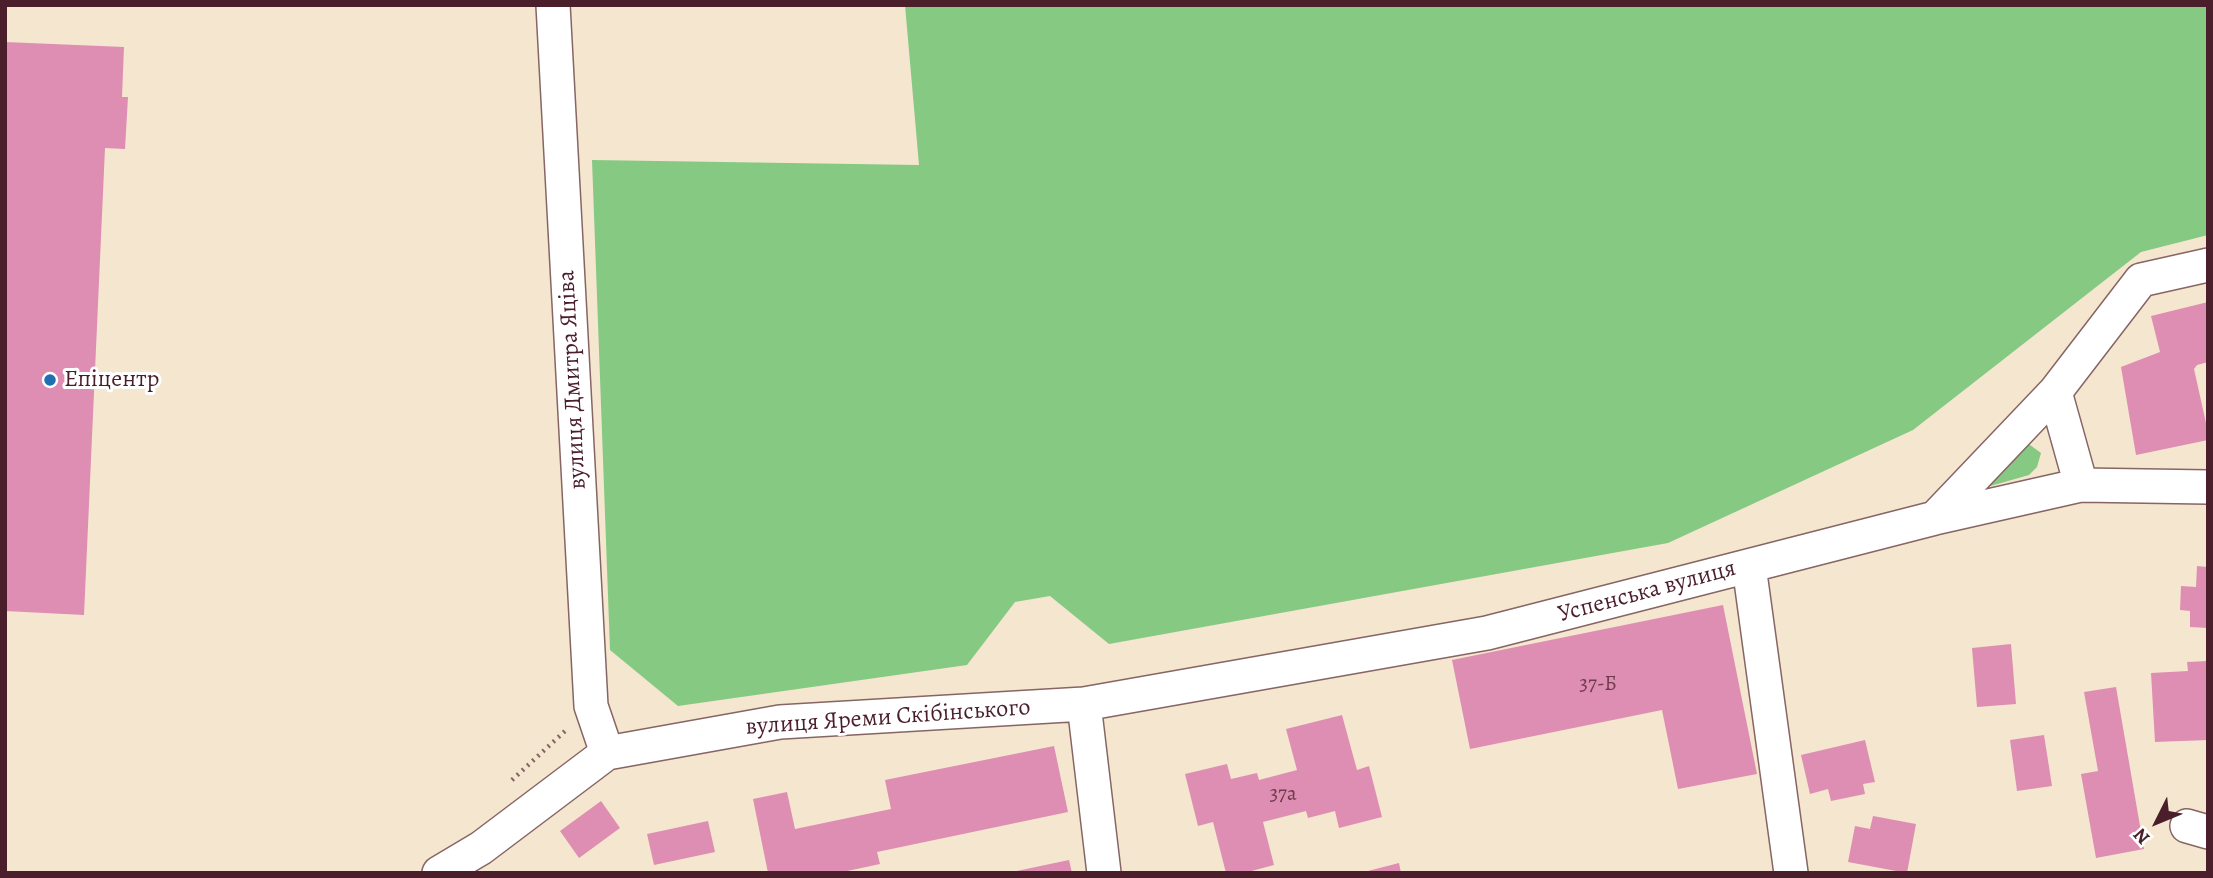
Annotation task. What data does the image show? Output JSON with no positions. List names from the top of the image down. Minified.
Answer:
{"streets":{"street":["вулиця Дмитра Яціва","Успенська вулиця","вулиця Яреми Скібінського"]},"crossings":[["вулиця Дмитра Яціва","вулиця Яреми Скібінського"],["Успенська вулиця","вулиця Яреми Скібінського"]],"places":["Епіцентр"],"house_numbers":["37-Б","37а"],"north":"bottom left"}
